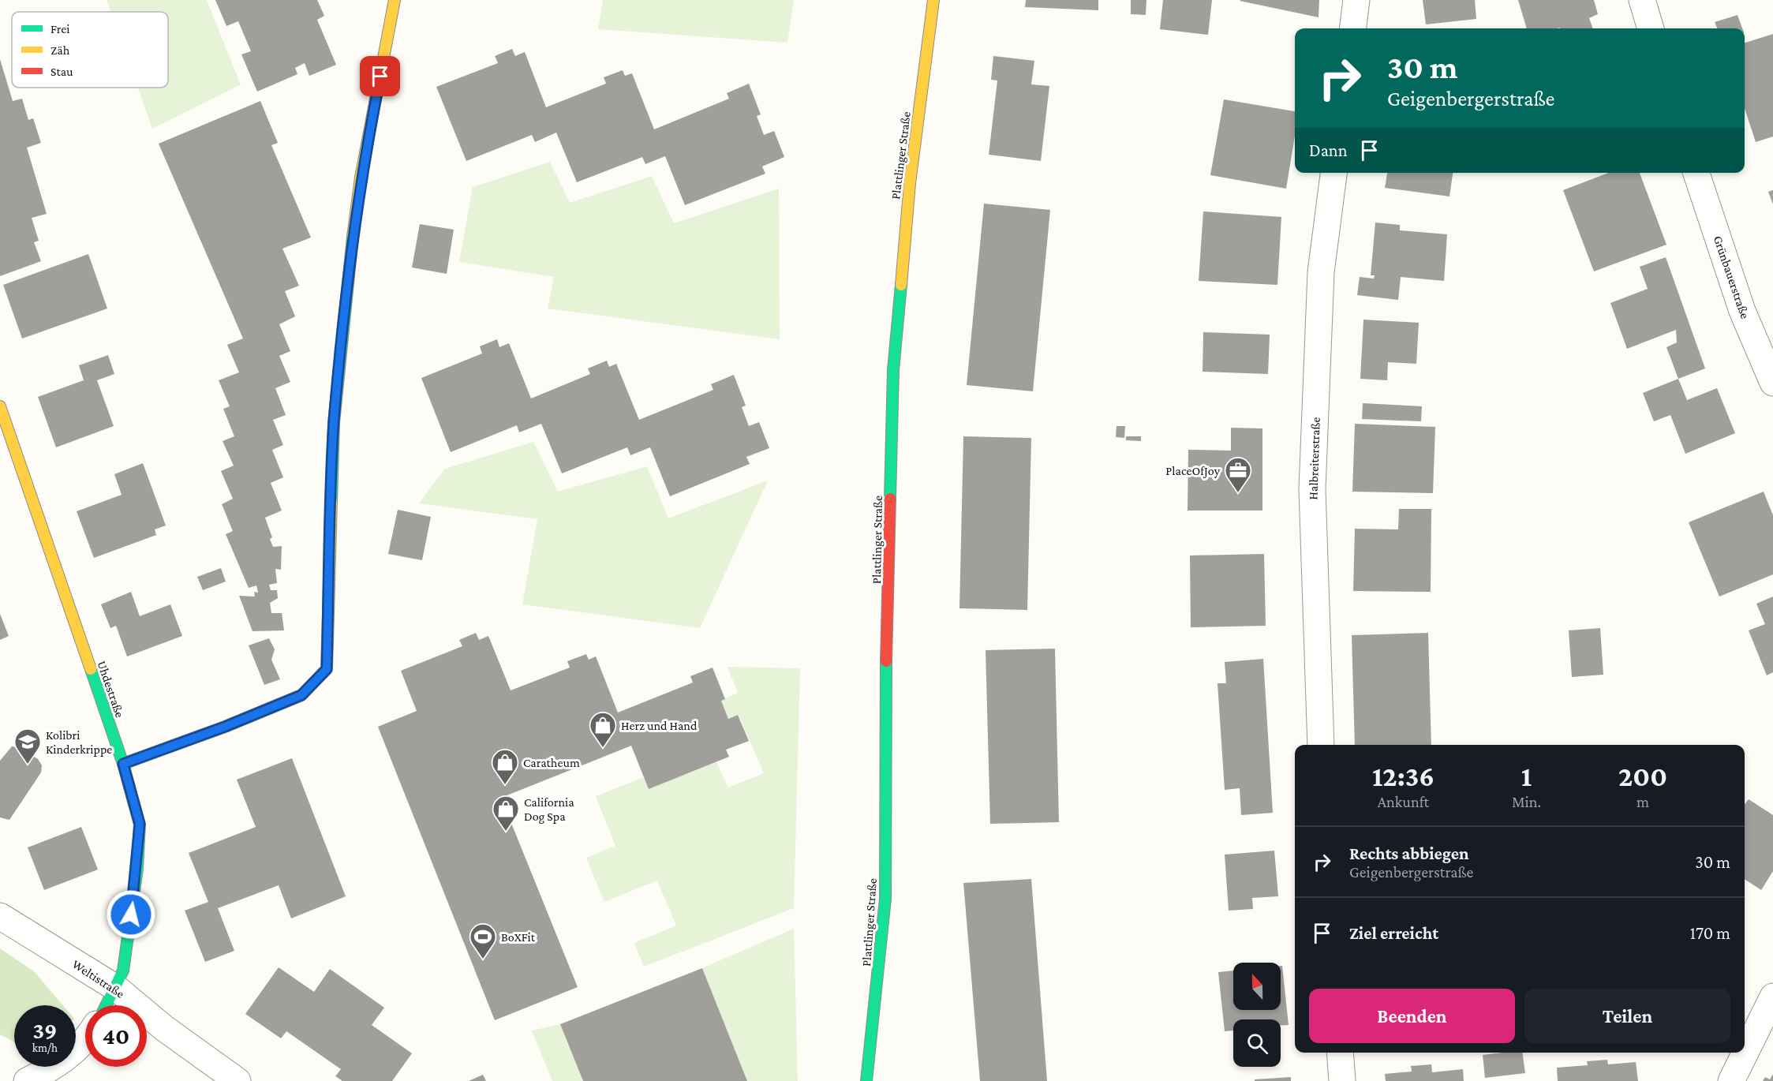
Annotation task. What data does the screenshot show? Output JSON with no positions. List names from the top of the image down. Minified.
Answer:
{"streets":{"street":["Plattlinger Straße","Grünbauerstraße","Halbreiterstraße","Uhdestraße","Weltistraße"]},"crossings":[["Uhdestraße","Weltistraße"]],"places":{"office":["PlaceOfJoy"],"shop":["Herz und Hand","Caratheum","California Dog Spa"],"school or university":["Kolibri Kinderkrippe"],"sports":["BoXFit"]},"legend":["Frei","Zäh","Stau"],"north":"top","page":{"turn":["30 m","Geigenbergerstraße"],"then":"Dann","eta":["12:36","Ankunft","1","Min.","200","m"],"list":[{"name":"Rechts abbiegen","note":"Geigenbergerstraße","value":"30 m"},{"name":"Ziel erreicht","value":"170 m"}],"buttons":["Beenden","Teilen"],"speed":"39 km/h","limit":"40"}}
